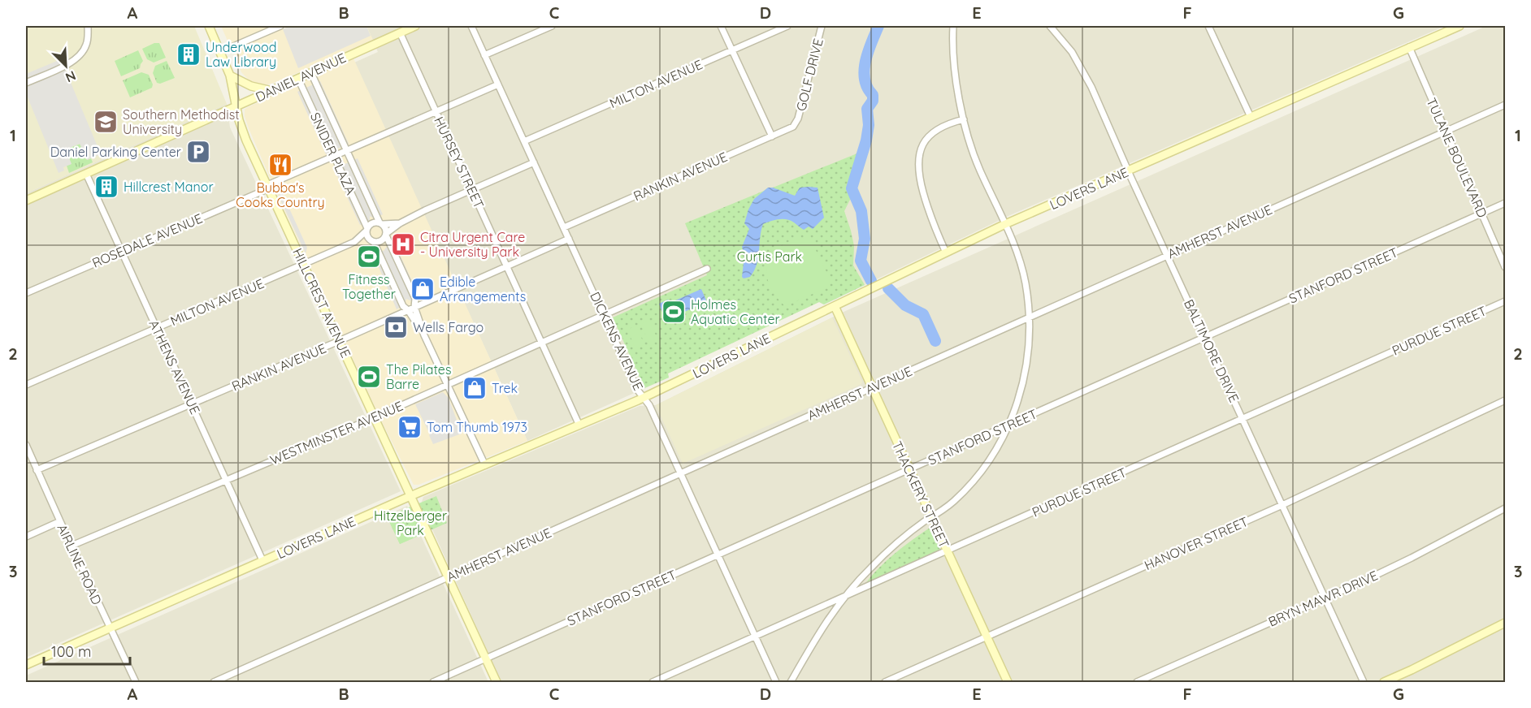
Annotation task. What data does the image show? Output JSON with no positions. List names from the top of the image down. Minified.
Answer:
{"streets":{"street":["GOLF DRIVE","DANIEL AVENUE","MILTON AVENUE","SNIDER PLAZA","TULANE BOULEVARD","HURSEY STREET","RANKIN AVENUE","LOVERS LANE","AMHERST AVENUE","ROSEDALE AVENUE","STANFORD STREET","HILLCREST AVENUE","PURDUE STREET","DICKENS AVENUE","BALTIMORE DRIVE","ATHENS AVENUE","WESTMINSTER AVENUE","THACKERY STREET","HANOVER STREET","AIRLINE ROAD","BRYN MAWR DRIVE"]},"crossings":[["GOLF DRIVE","RANKIN AVENUE"],["DANIEL AVENUE","SNIDER PLAZA"],["DANIEL AVENUE","HURSEY STREET"],["DANIEL AVENUE","HILLCREST AVENUE"],["DANIEL AVENUE","ATHENS AVENUE"],["MILTON AVENUE","SNIDER PLAZA"],["MILTON AVENUE","HILLCREST AVENUE"],["MILTON AVENUE","DICKENS AVENUE"],["MILTON AVENUE","ATHENS AVENUE"],["SNIDER PLAZA","ROSEDALE AVENUE"],["TULANE BOULEVARD","LOVERS LANE"],["TULANE BOULEVARD","AMHERST AVENUE"],["TULANE BOULEVARD","STANFORD STREET"],["HURSEY STREET","RANKIN AVENUE"],["HURSEY STREET","LOVERS LANE"],["HURSEY STREET","ROSEDALE AVENUE"],["HURSEY STREET","WESTMINSTER AVENUE"],["RANKIN AVENUE","HILLCREST AVENUE"],["RANKIN AVENUE","DICKENS AVENUE"],["RANKIN AVENUE","ATHENS AVENUE"],["RANKIN AVENUE","AIRLINE ROAD"],["LOVERS LANE","HILLCREST AVENUE"],["LOVERS LANE","DICKENS AVENUE"],["LOVERS LANE","BALTIMORE DRIVE"],["LOVERS LANE","ATHENS AVENUE"],["LOVERS LANE","THACKERY STREET"],["LOVERS LANE","AIRLINE ROAD"],["AMHERST AVENUE","HILLCREST AVENUE"],["AMHERST AVENUE","DICKENS AVENUE"],["AMHERST AVENUE","BALTIMORE DRIVE"],["AMHERST AVENUE","THACKERY STREET"],["ROSEDALE AVENUE","HILLCREST AVENUE"],["ROSEDALE AVENUE","DICKENS AVENUE"],["ROSEDALE AVENUE","ATHENS AVENUE"],["STANFORD STREET","HILLCREST AVENUE"],["STANFORD STREET","DICKENS AVENUE"],["STANFORD STREET","BALTIMORE DRIVE"],["STANFORD STREET","THACKERY STREET"],["HILLCREST AVENUE","WESTMINSTER AVENUE"],["PURDUE STREET","DICKENS AVENUE"],["PURDUE STREET","BALTIMORE DRIVE"],["PURDUE STREET","THACKERY STREET"],["DICKENS AVENUE","WESTMINSTER AVENUE"],["BALTIMORE DRIVE","HANOVER STREET"],["BALTIMORE DRIVE","BRYN MAWR DRIVE"],["ATHENS AVENUE","WESTMINSTER AVENUE"],["WESTMINSTER AVENUE","AIRLINE ROAD"],["THACKERY STREET","HANOVER STREET"]],"parks":["Curtis Park","Hitzelberger Park"],"places":{"building":["Underwood Law Library","Hillcrest Manor"],"school or university":["Southern Methodist University"],"parking":["Daniel Parking Center"],"restaurant":["Bubba's Cooks Country"],"hospital":["Citra Urgent Care - University Park"],"sports":["Fitness Together","Holmes Aquatic Center","The Pilates Barre"],"shop":["Edible Arrangements","Trek"],"bank":["Wells Fargo"],"supermarket":["Tom Thumb 1973"]},"scale_bar":"100 m","north":"bottom right","grid":{"columns":["A","B","C","D","E","F","G"],"rows":["1","2","3"]}}
